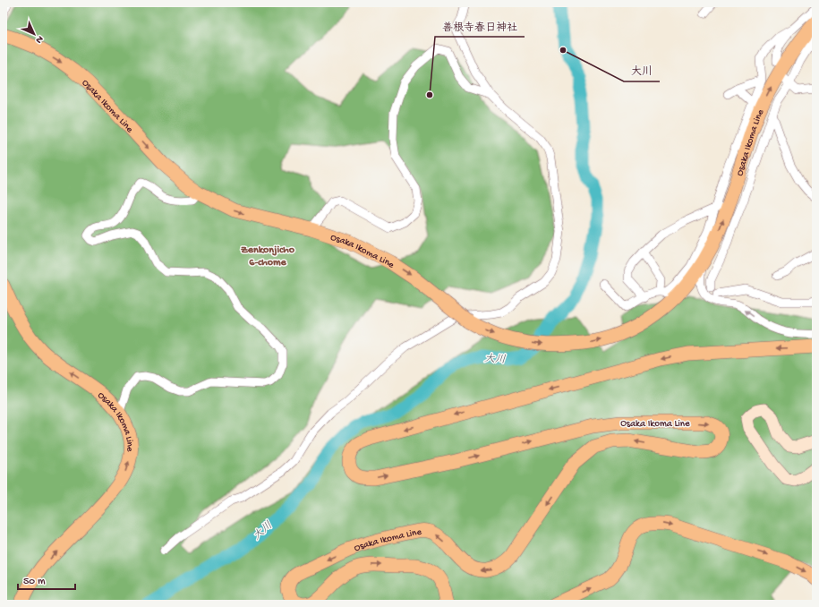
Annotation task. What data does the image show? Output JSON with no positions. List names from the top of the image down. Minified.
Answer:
{"streets":{"main road":["Osaka Ikoma Line"]},"districts":["Zenkonjicho 6-chome"],"water":["大川"],"places":["大川","善根寺春日神社"],"scale_bar":"50 m","north":"bottom right"}
